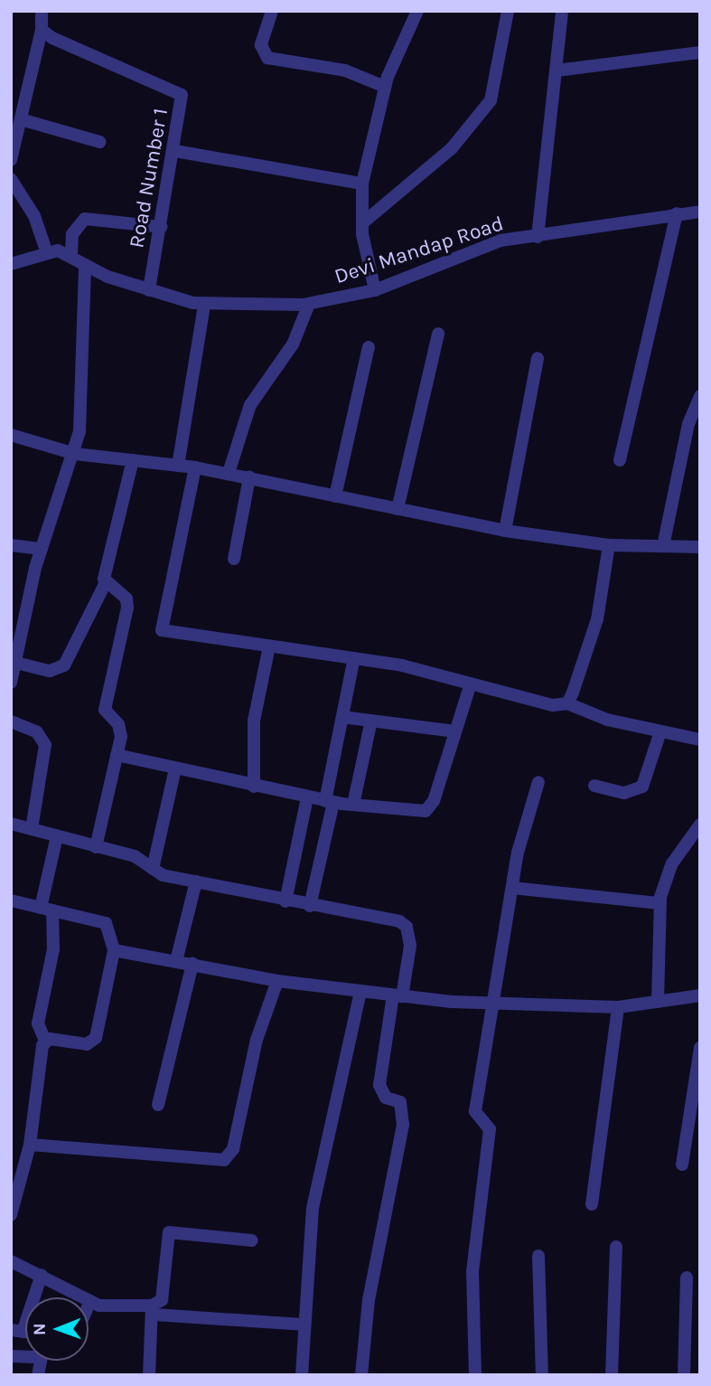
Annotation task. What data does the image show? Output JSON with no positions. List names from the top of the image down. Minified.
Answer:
{"streets":{"street":["Road Number 1","Devi Mandap Road"]},"crossings":[["Road Number 1","Devi Mandap Road"]],"north":"left"}
